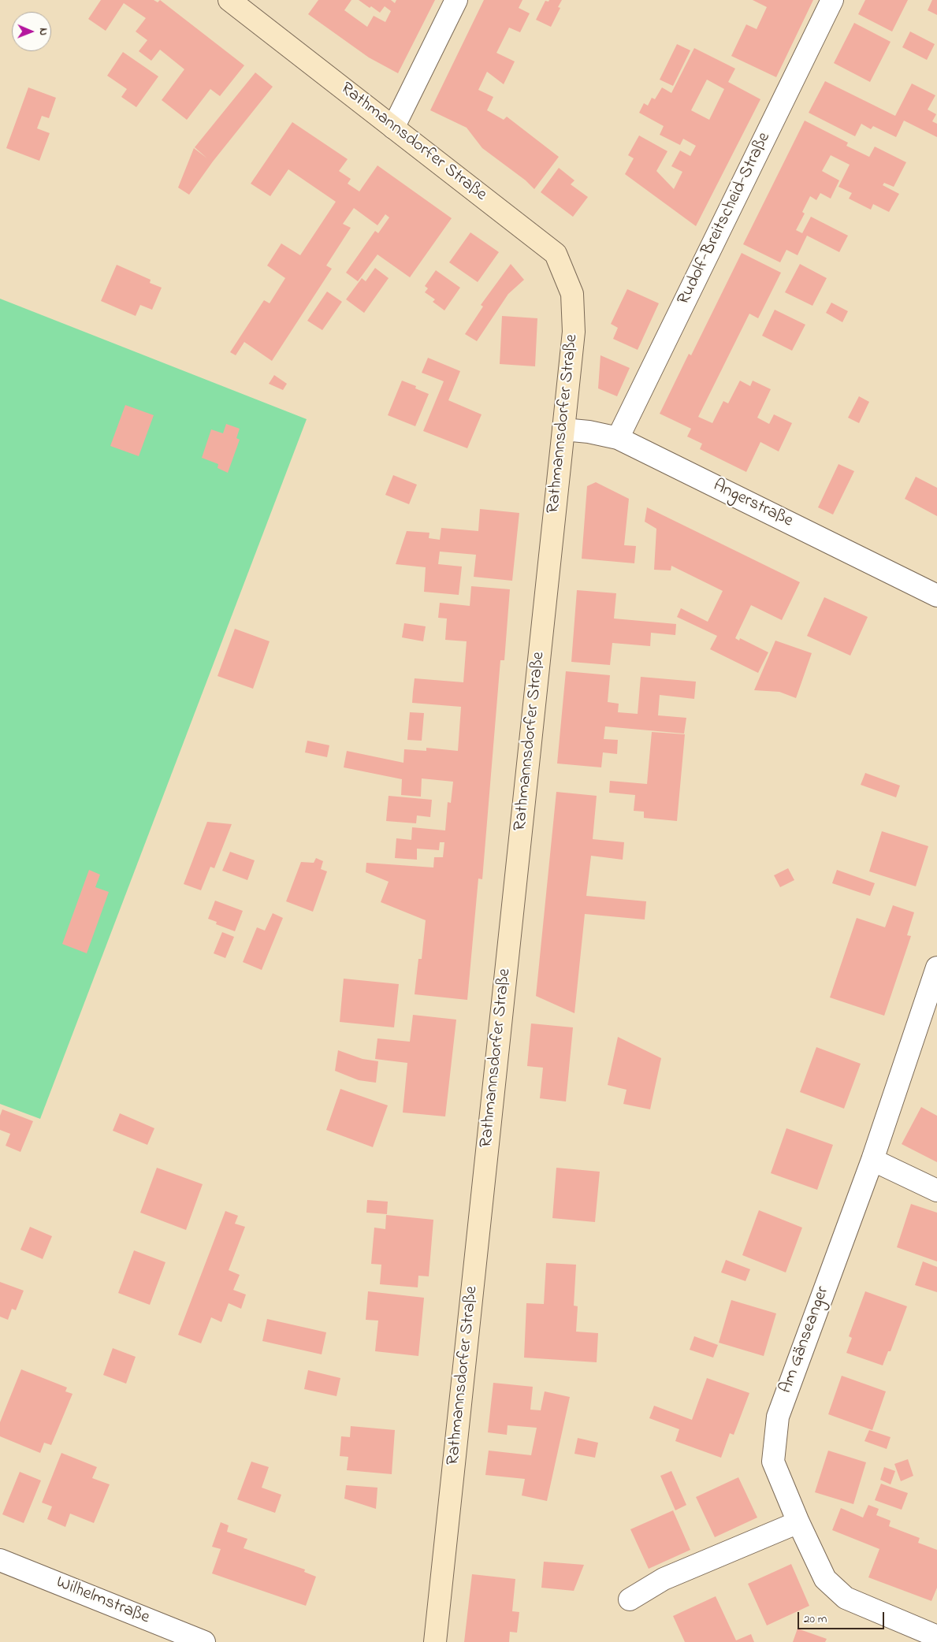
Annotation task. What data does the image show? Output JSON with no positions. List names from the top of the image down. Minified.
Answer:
{"streets":{"street":["Rathmannsdorfer Straße","Rudolf-Breitscheid-Straße","Angerstraße","Am Gänseanger","Wilhelmstraße"]},"crossings":[["Rathmannsdorfer Straße","Angerstraße"],["Rudolf-Breitscheid-Straße","Angerstraße"]],"scale_bar":"20 m","north":"right"}
